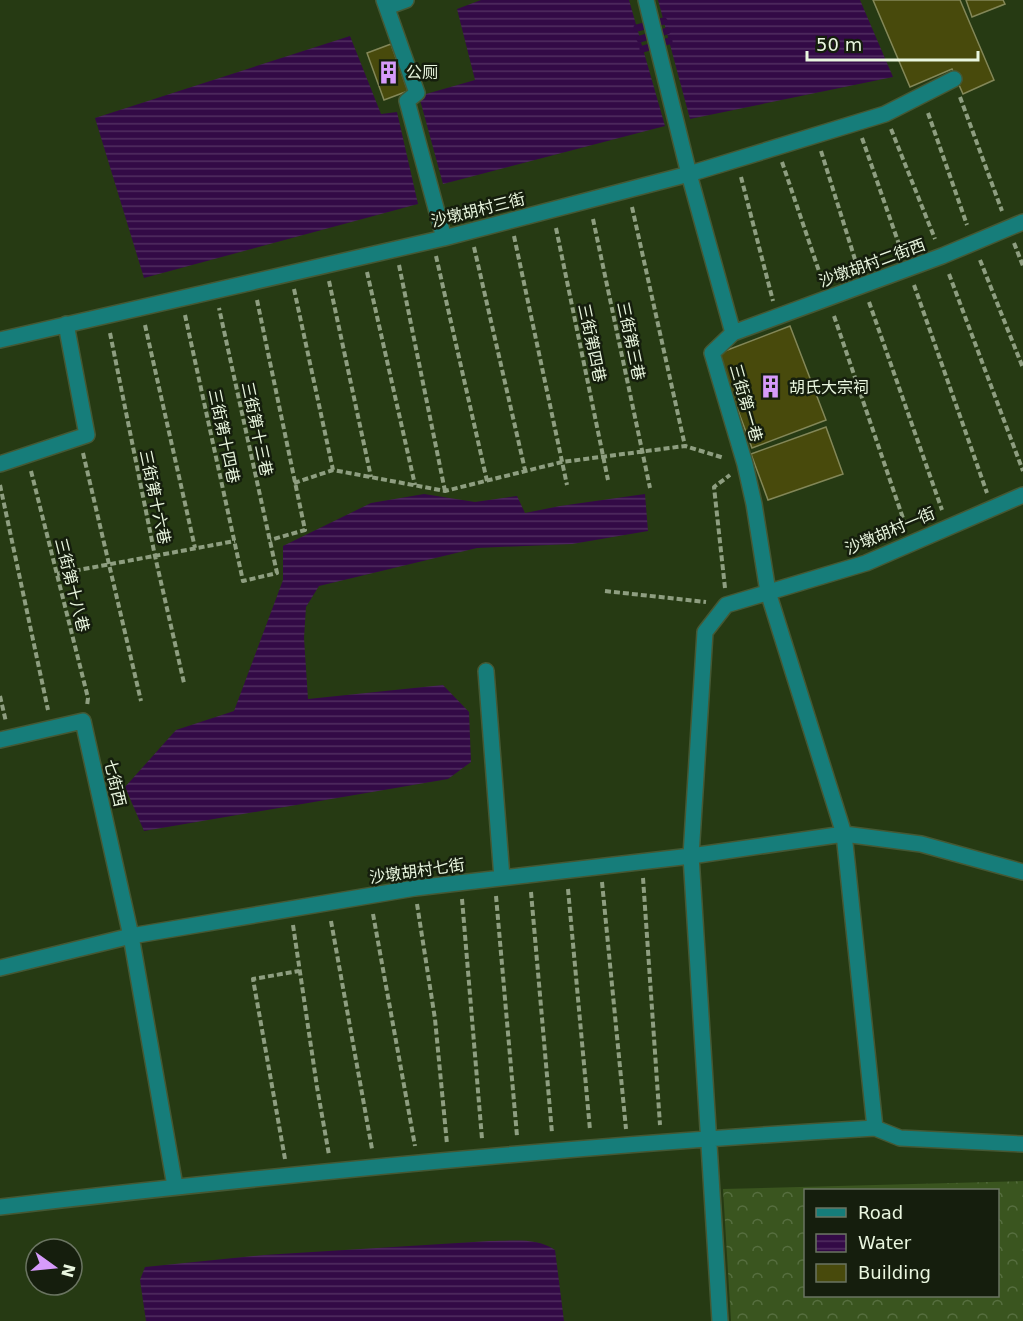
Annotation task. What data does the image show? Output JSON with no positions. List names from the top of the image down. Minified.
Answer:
{"streets":{"street":["沙墩胡村三街","沙墩胡村二街西","三街第一巷","沙墩胡村一街","七街西","沙墩胡村七街"],"path":["三街第三巷","三街第四巷","三街第十三巷","三街第十四巷","三街第十六巷","三街第十八巷"]},"crossings":[["沙墩胡村三街","三街第三巷"],["沙墩胡村三街","三街第四巷"],["沙墩胡村三街","三街第十三巷"],["沙墩胡村三街","三街第十四巷"],["沙墩胡村三街","三街第十六巷"],["沙墩胡村二街西","三街第一巷"],["三街第一巷","沙墩胡村一街"],["三街第十三巷","三街第十四巷"],["三街第十八巷","七街西"],["七街西","沙墩胡村七街"]],"places":{"building":["公厕","胡氏大宗祠"]},"legend":["Road","Water","Building"],"scale_bar":"50 m","north":"right"}
